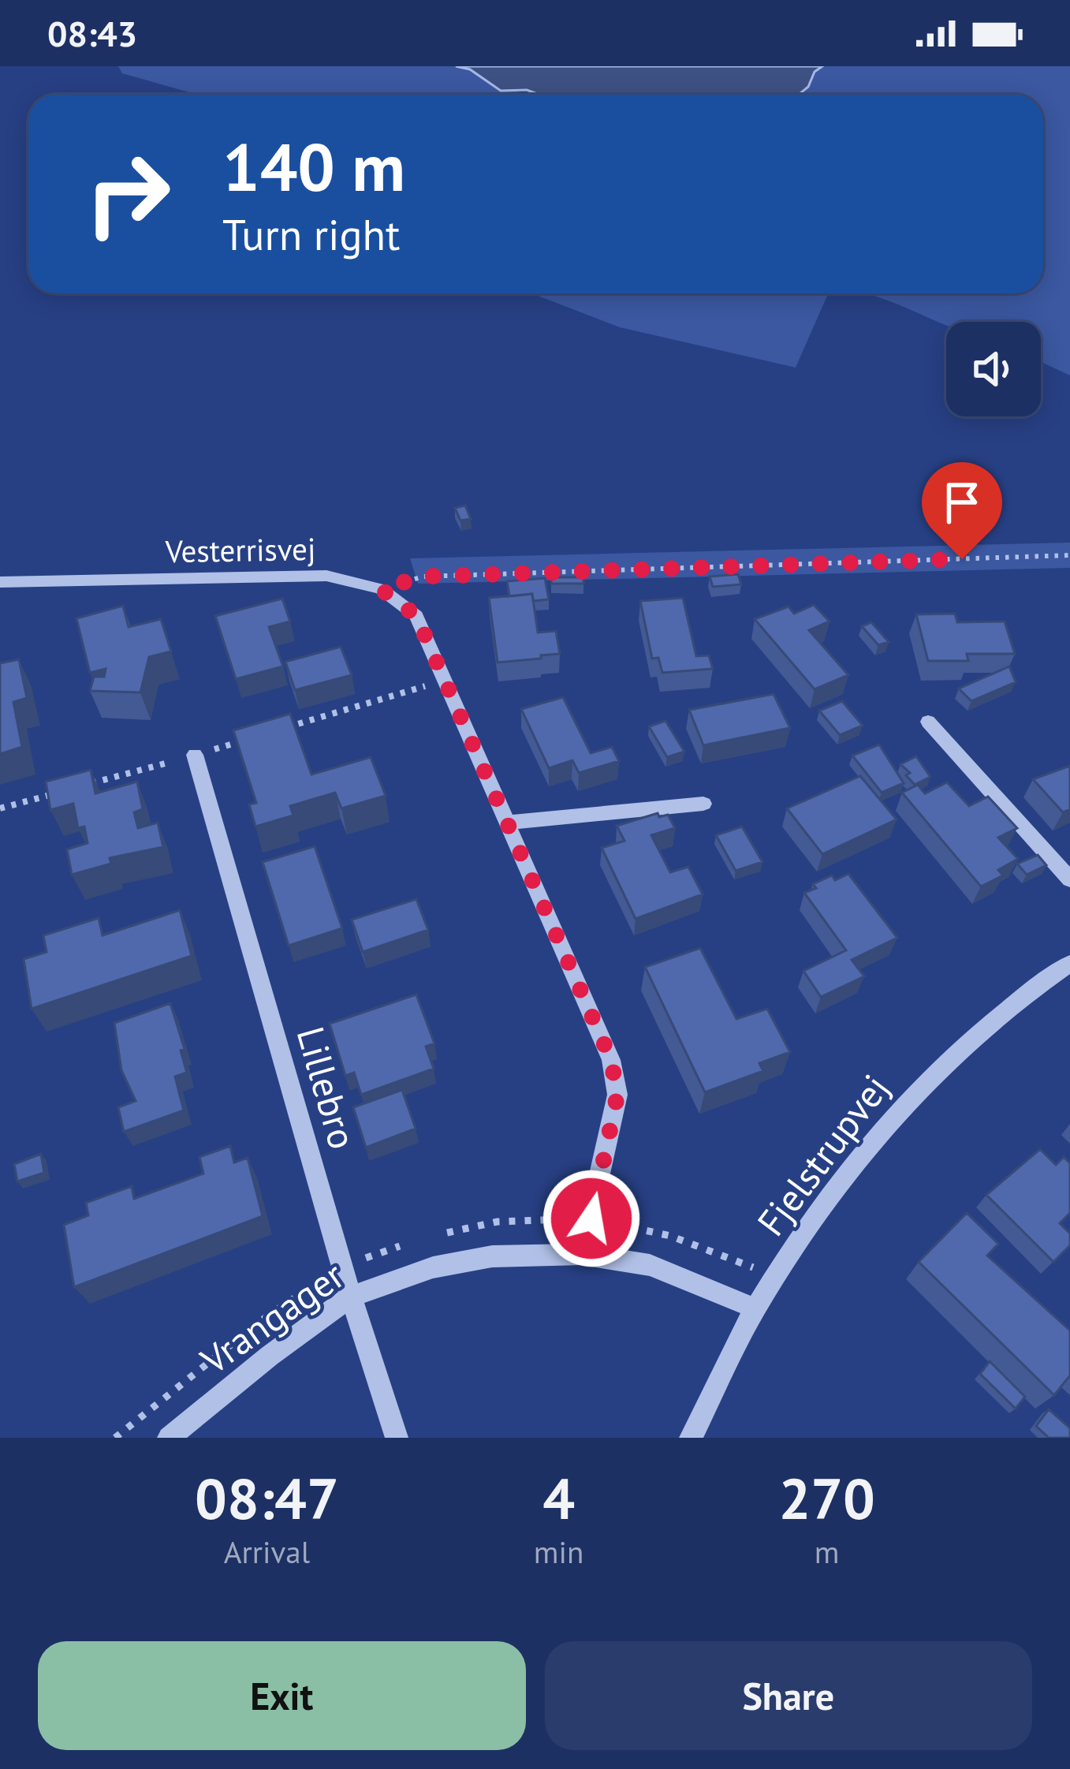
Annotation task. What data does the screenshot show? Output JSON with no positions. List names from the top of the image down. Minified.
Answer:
{"streets":{"street":["Vesterrisvej","Lillebro","Fjelstrupvej","Vrangager"]},"crossings":[["Vesterrisvej","Vrangager"],["Lillebro","Vrangager"],["Fjelstrupvej","Vrangager"]],"page":{"status":"08:43","turn":["140 m","Turn right"],"eta":["08:47","Arrival","4","min","270","m"],"buttons":["Exit","Share"]}}
